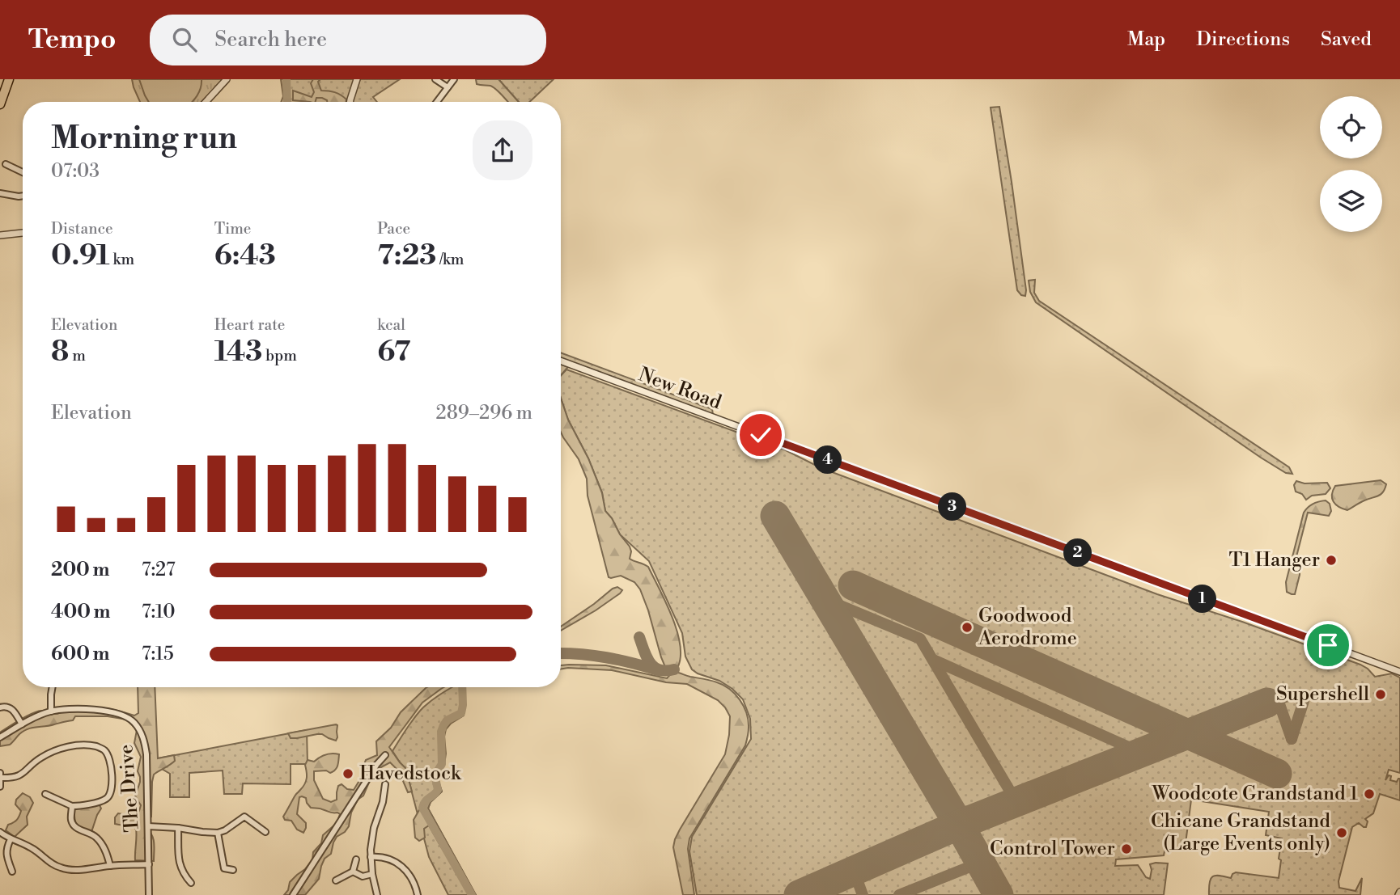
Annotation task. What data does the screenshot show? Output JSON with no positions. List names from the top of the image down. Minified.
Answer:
{"streets":{"street":["New Road","The Drive"]},"places":["T1 Hanger","Goodwood Aerodrome","Supershell","Havedstock","Woodcote Grandstand 1","Chicane Grandstand (Large Events only)","Control Tower"],"page":{"header":"Tempo","search":"Search here","nav":["Map","Directions","Saved"],"heading":["Morning run","07:03"],"stats":[["Distance","0.91 km"],["Time","6:43"],["Pace","7:23 /km"],["Elevation","8 m"],["Heart rate","143 bpm"],["kcal","67"]],"chart":["Elevation","289–296 m"],"pins":["4","3","2","1"],"list":[{"name":"200 m","note":"7:27"},{"name":"400 m","note":"7:10"},{"name":"600 m","note":"7:15"}]}}
